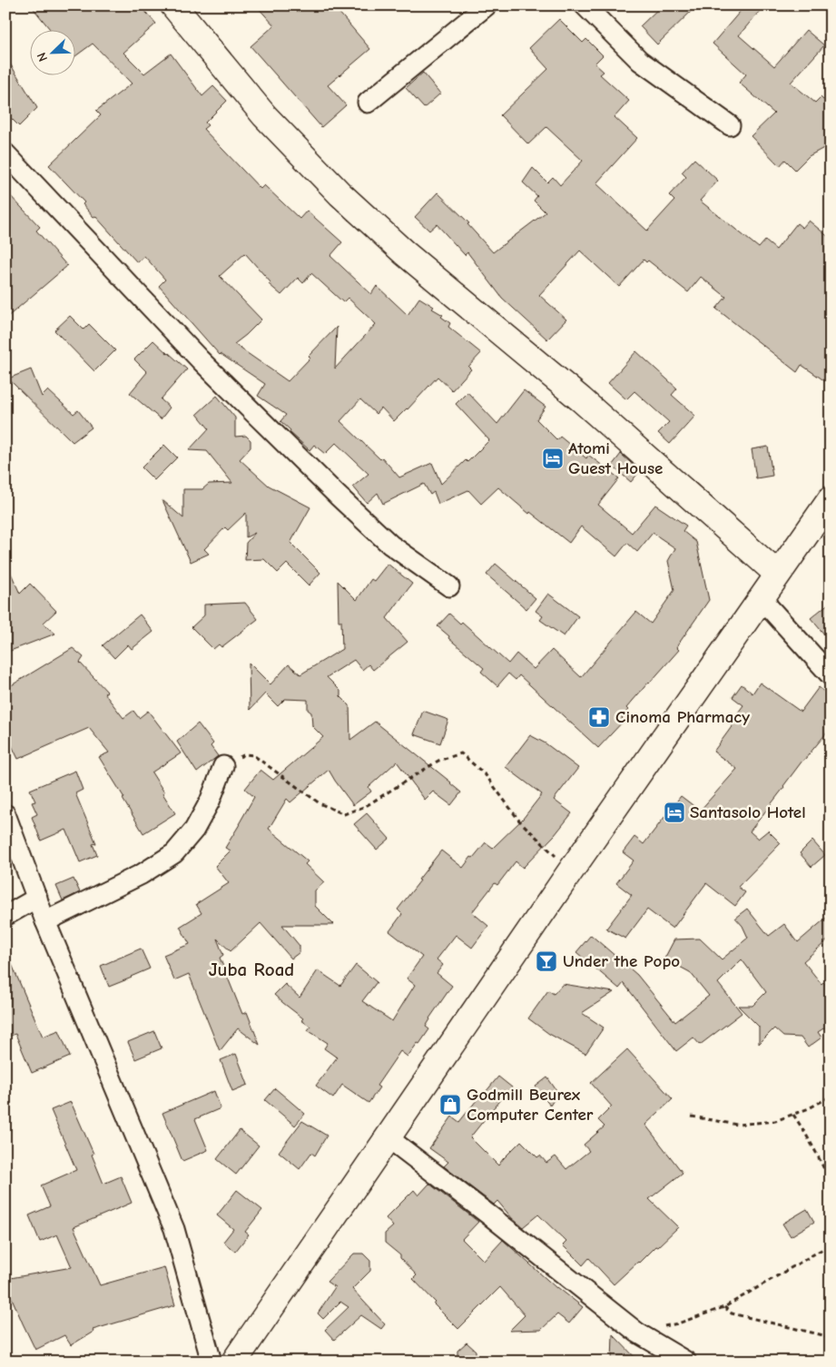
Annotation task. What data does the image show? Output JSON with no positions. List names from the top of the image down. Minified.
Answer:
{"districts":["Juba Road"],"places":{"hotel":["Atomi Guest House","Santasolo Hotel"],"pharmacy":["Cinoma Pharmacy"],"bar":["Under the Popo"],"shop":["Godmill Beurex Computer Center"]},"north":"bottom left"}
